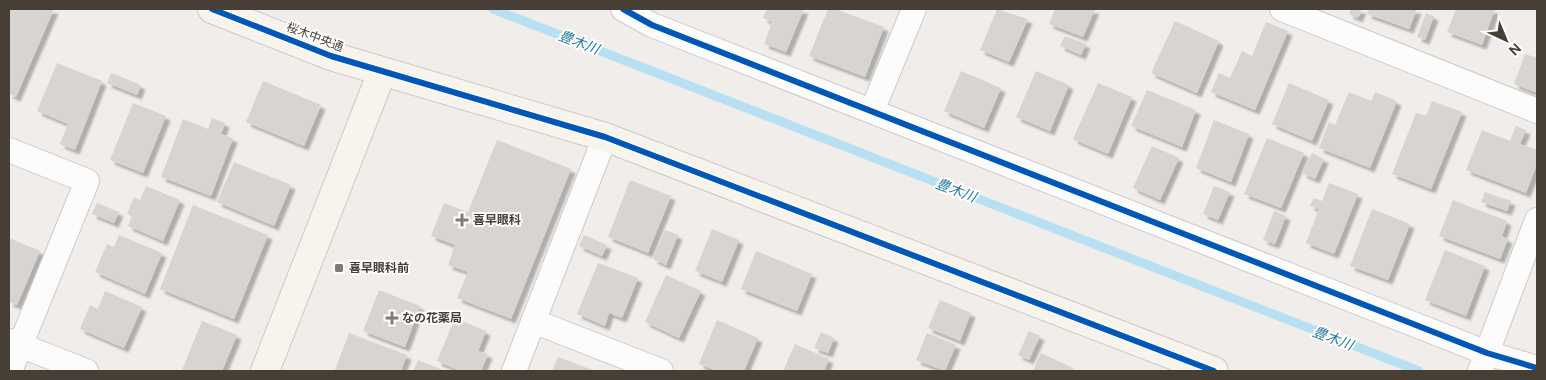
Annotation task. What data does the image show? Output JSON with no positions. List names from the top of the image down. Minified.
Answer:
{"streets":{"street":["桜木中央通"]},"water":["豊木川"],"places":{"health":["喜早眼科","なの花薬局"],"transit":["喜早眼科前"]},"north":"bottom right"}
